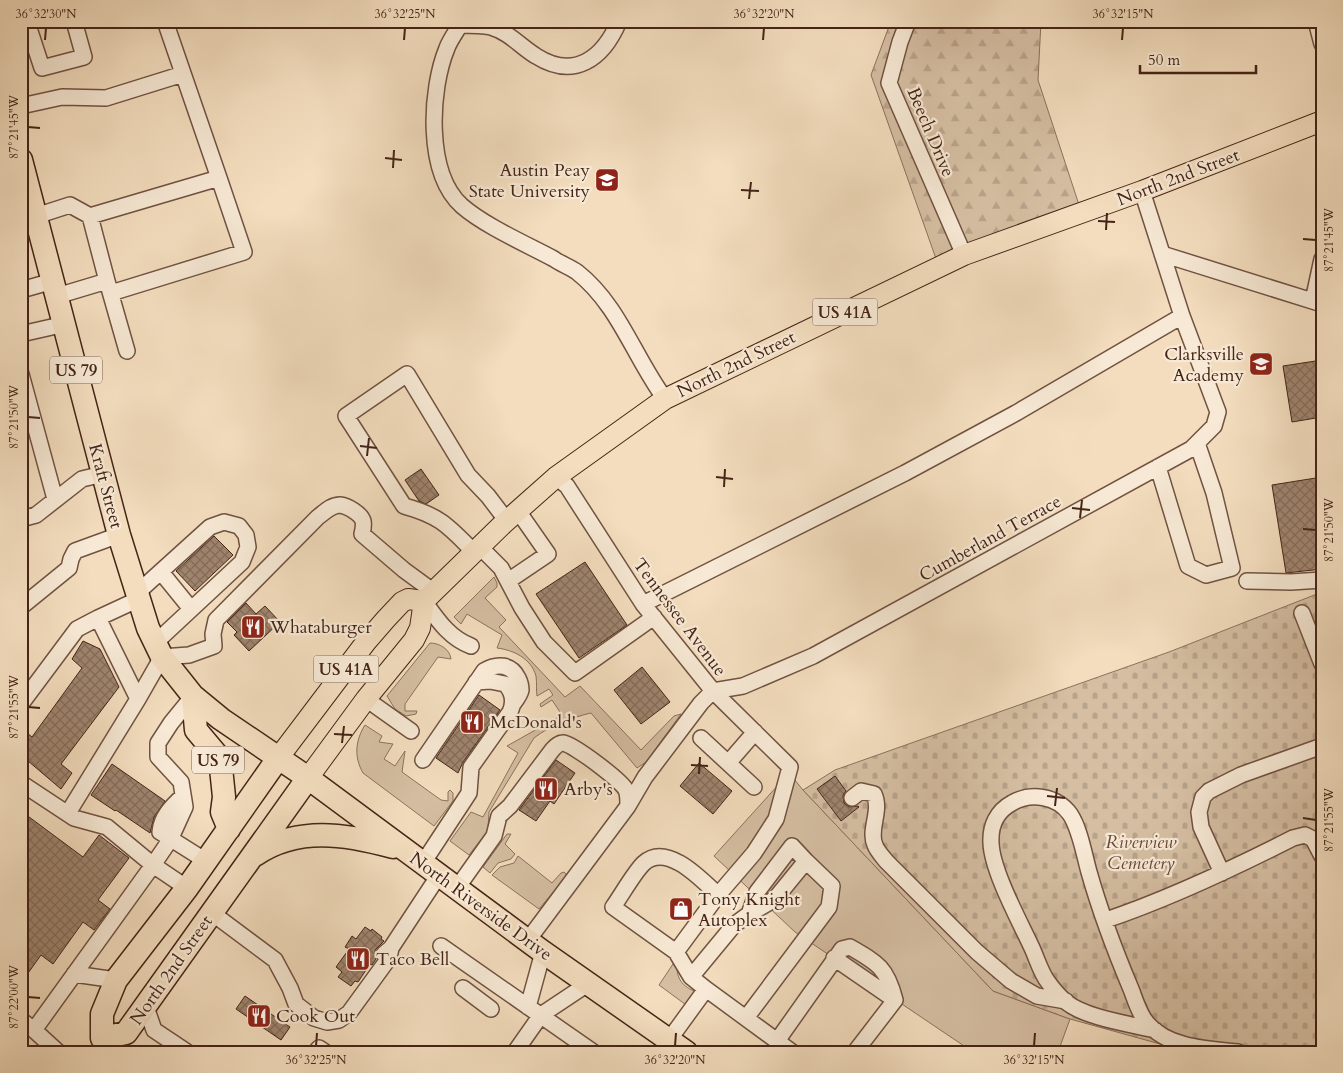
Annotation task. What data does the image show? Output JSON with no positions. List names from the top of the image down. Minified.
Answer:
{"streets":{"highway":["North 2nd Street","US 41A","US 79","Kraft Street","North Riverside Drive"],"street":["Beech Drive","Cumberland Terrace","Tennessee Avenue"]},"crossings":[["Beech Drive","North 2nd Street"],["North 2nd Street","US 41A"],["North 2nd Street","US 79"],["North 2nd Street","Kraft Street"],["North 2nd Street","Cumberland Terrace"],["North 2nd Street","Tennessee Avenue"],["North 2nd Street","North Riverside Drive"],["US 41A","North Riverside Drive"],["US 79","Kraft Street"],["Kraft Street","North Riverside Drive"],["Cumberland Terrace","Tennessee Avenue"]],"parks":["Riverview Cemetery"],"places":{"school or university":["Austin Peay State University","Clarksville Academy"],"restaurant":["Whataburger","McDonald's","Arby's","Taco Bell","Cook Out"],"shop":["Tony Knight Autoplex"]},"scale_bar":"50 m","coordinates":["36°32'30\"N","36°32'25\"N","36°32'20\"N","36°32'15\"N","87°21'45\"W","87°21'50\"W","87°21'55\"W","87°22'00\"W"]}
